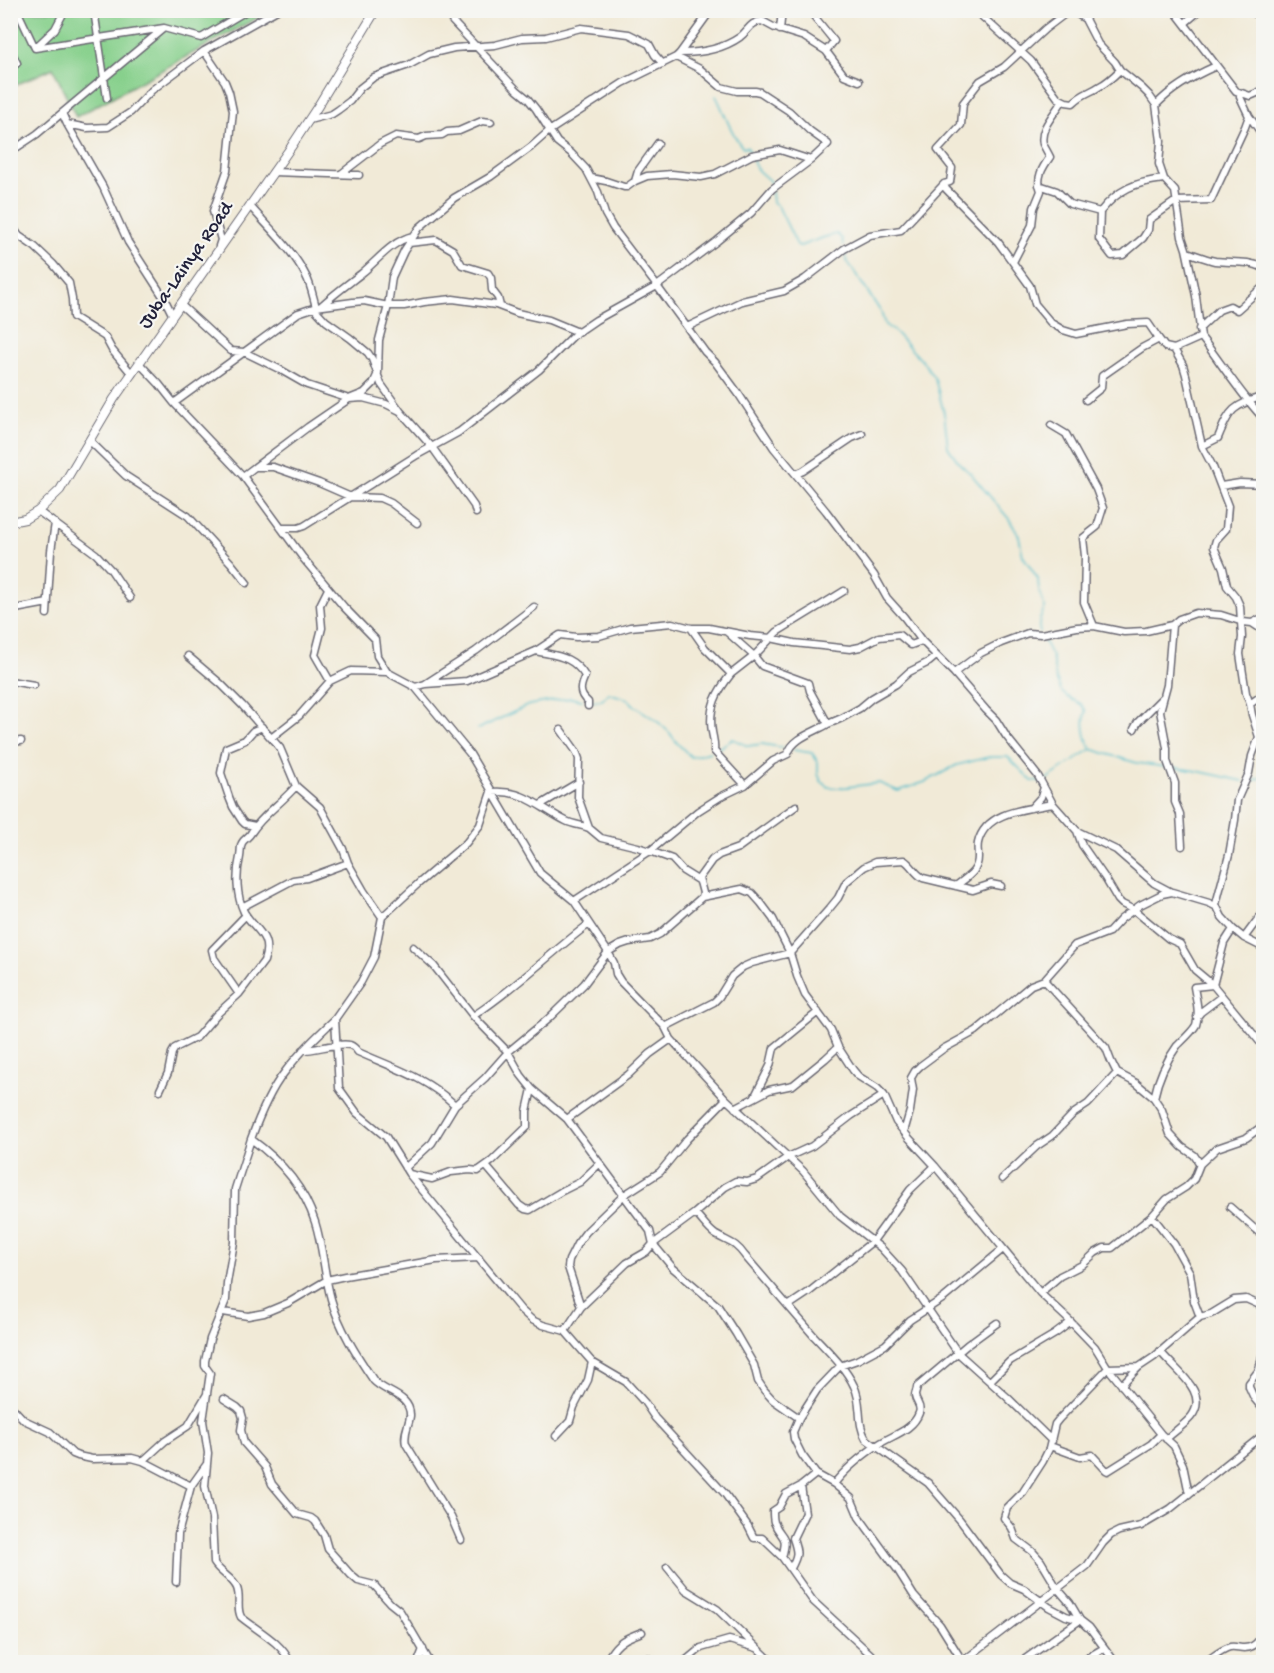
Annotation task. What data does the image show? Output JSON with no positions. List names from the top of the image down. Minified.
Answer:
{"streets":{"main road":["Juba-Lainya Road"]}}
